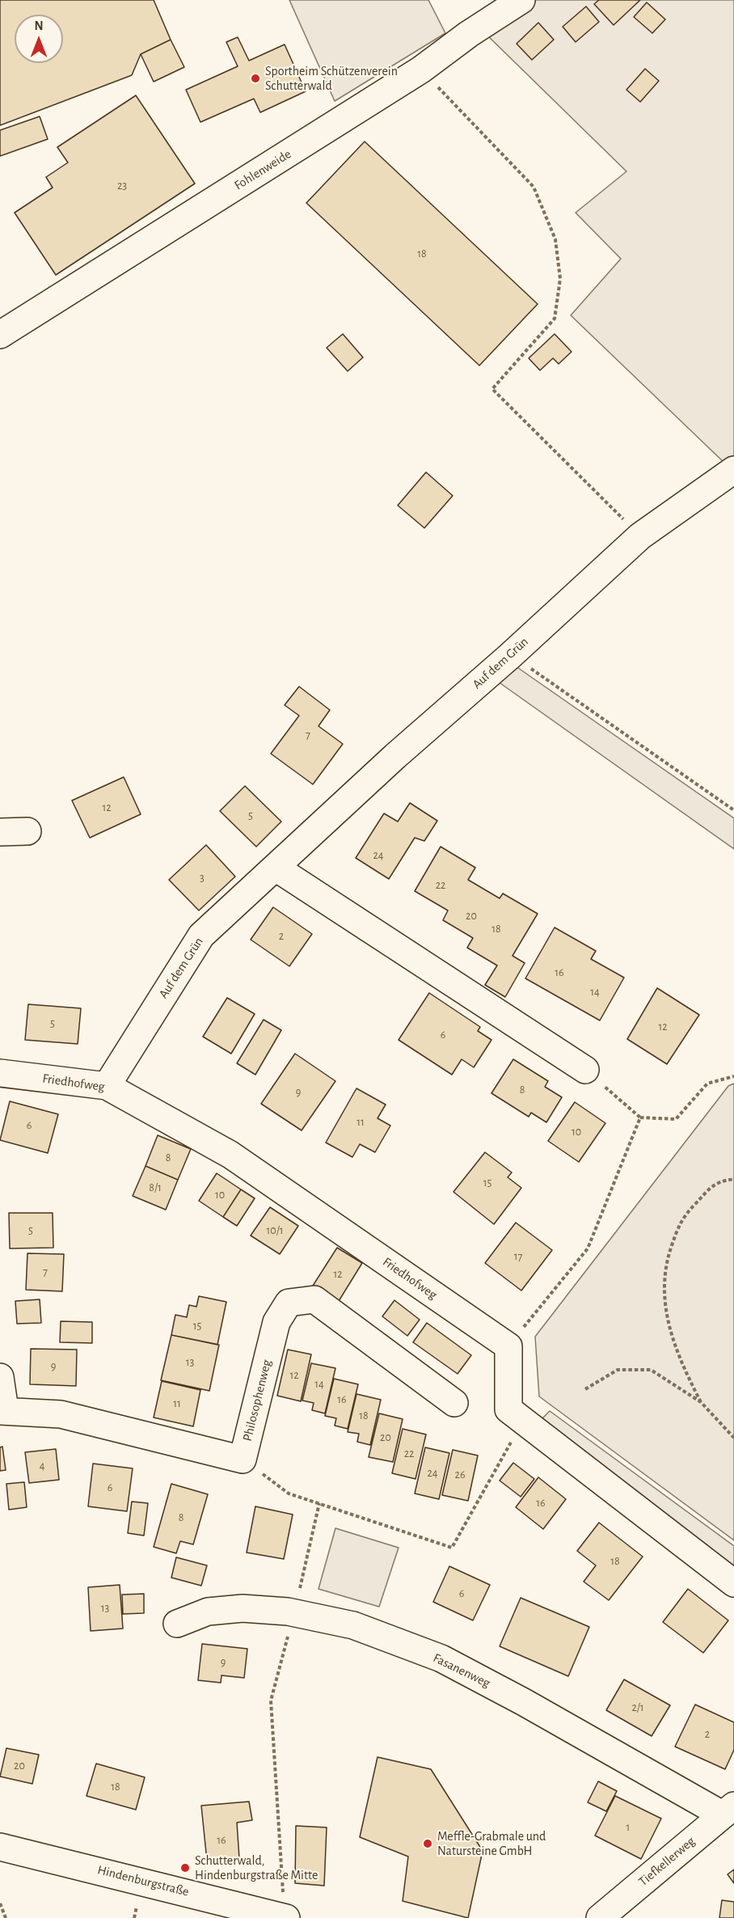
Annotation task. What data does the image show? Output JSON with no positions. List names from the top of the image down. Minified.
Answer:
{"streets":{"street":["Fohlenweide","Auf dem Grün","Friedhofweg","Philosophenweg","Fasanenweg","Tiefkellerweg","Hindenburgstraße"]},"crossings":[["Auf dem Grün","Friedhofweg"],["Fasanenweg","Tiefkellerweg"]],"places":["Sportheim Schützenverein Schutterwald","Meffle-Grabmale und Natursteine GmbH","Schutterwald, Hindenburgstraße Mitte"],"house_numbers":["23","18","7","12","5","24","3","22","20","18","2","16","14","5","12","6","8","9","11","6","10","8","15","8/1","10","5","10/1","17","7","12","15","13","9","12","14","16","11","18","20","22","4","24","26","6","16","8","18","6","13","9","2/1","2","20","18","1","16"],"north":"top"}
